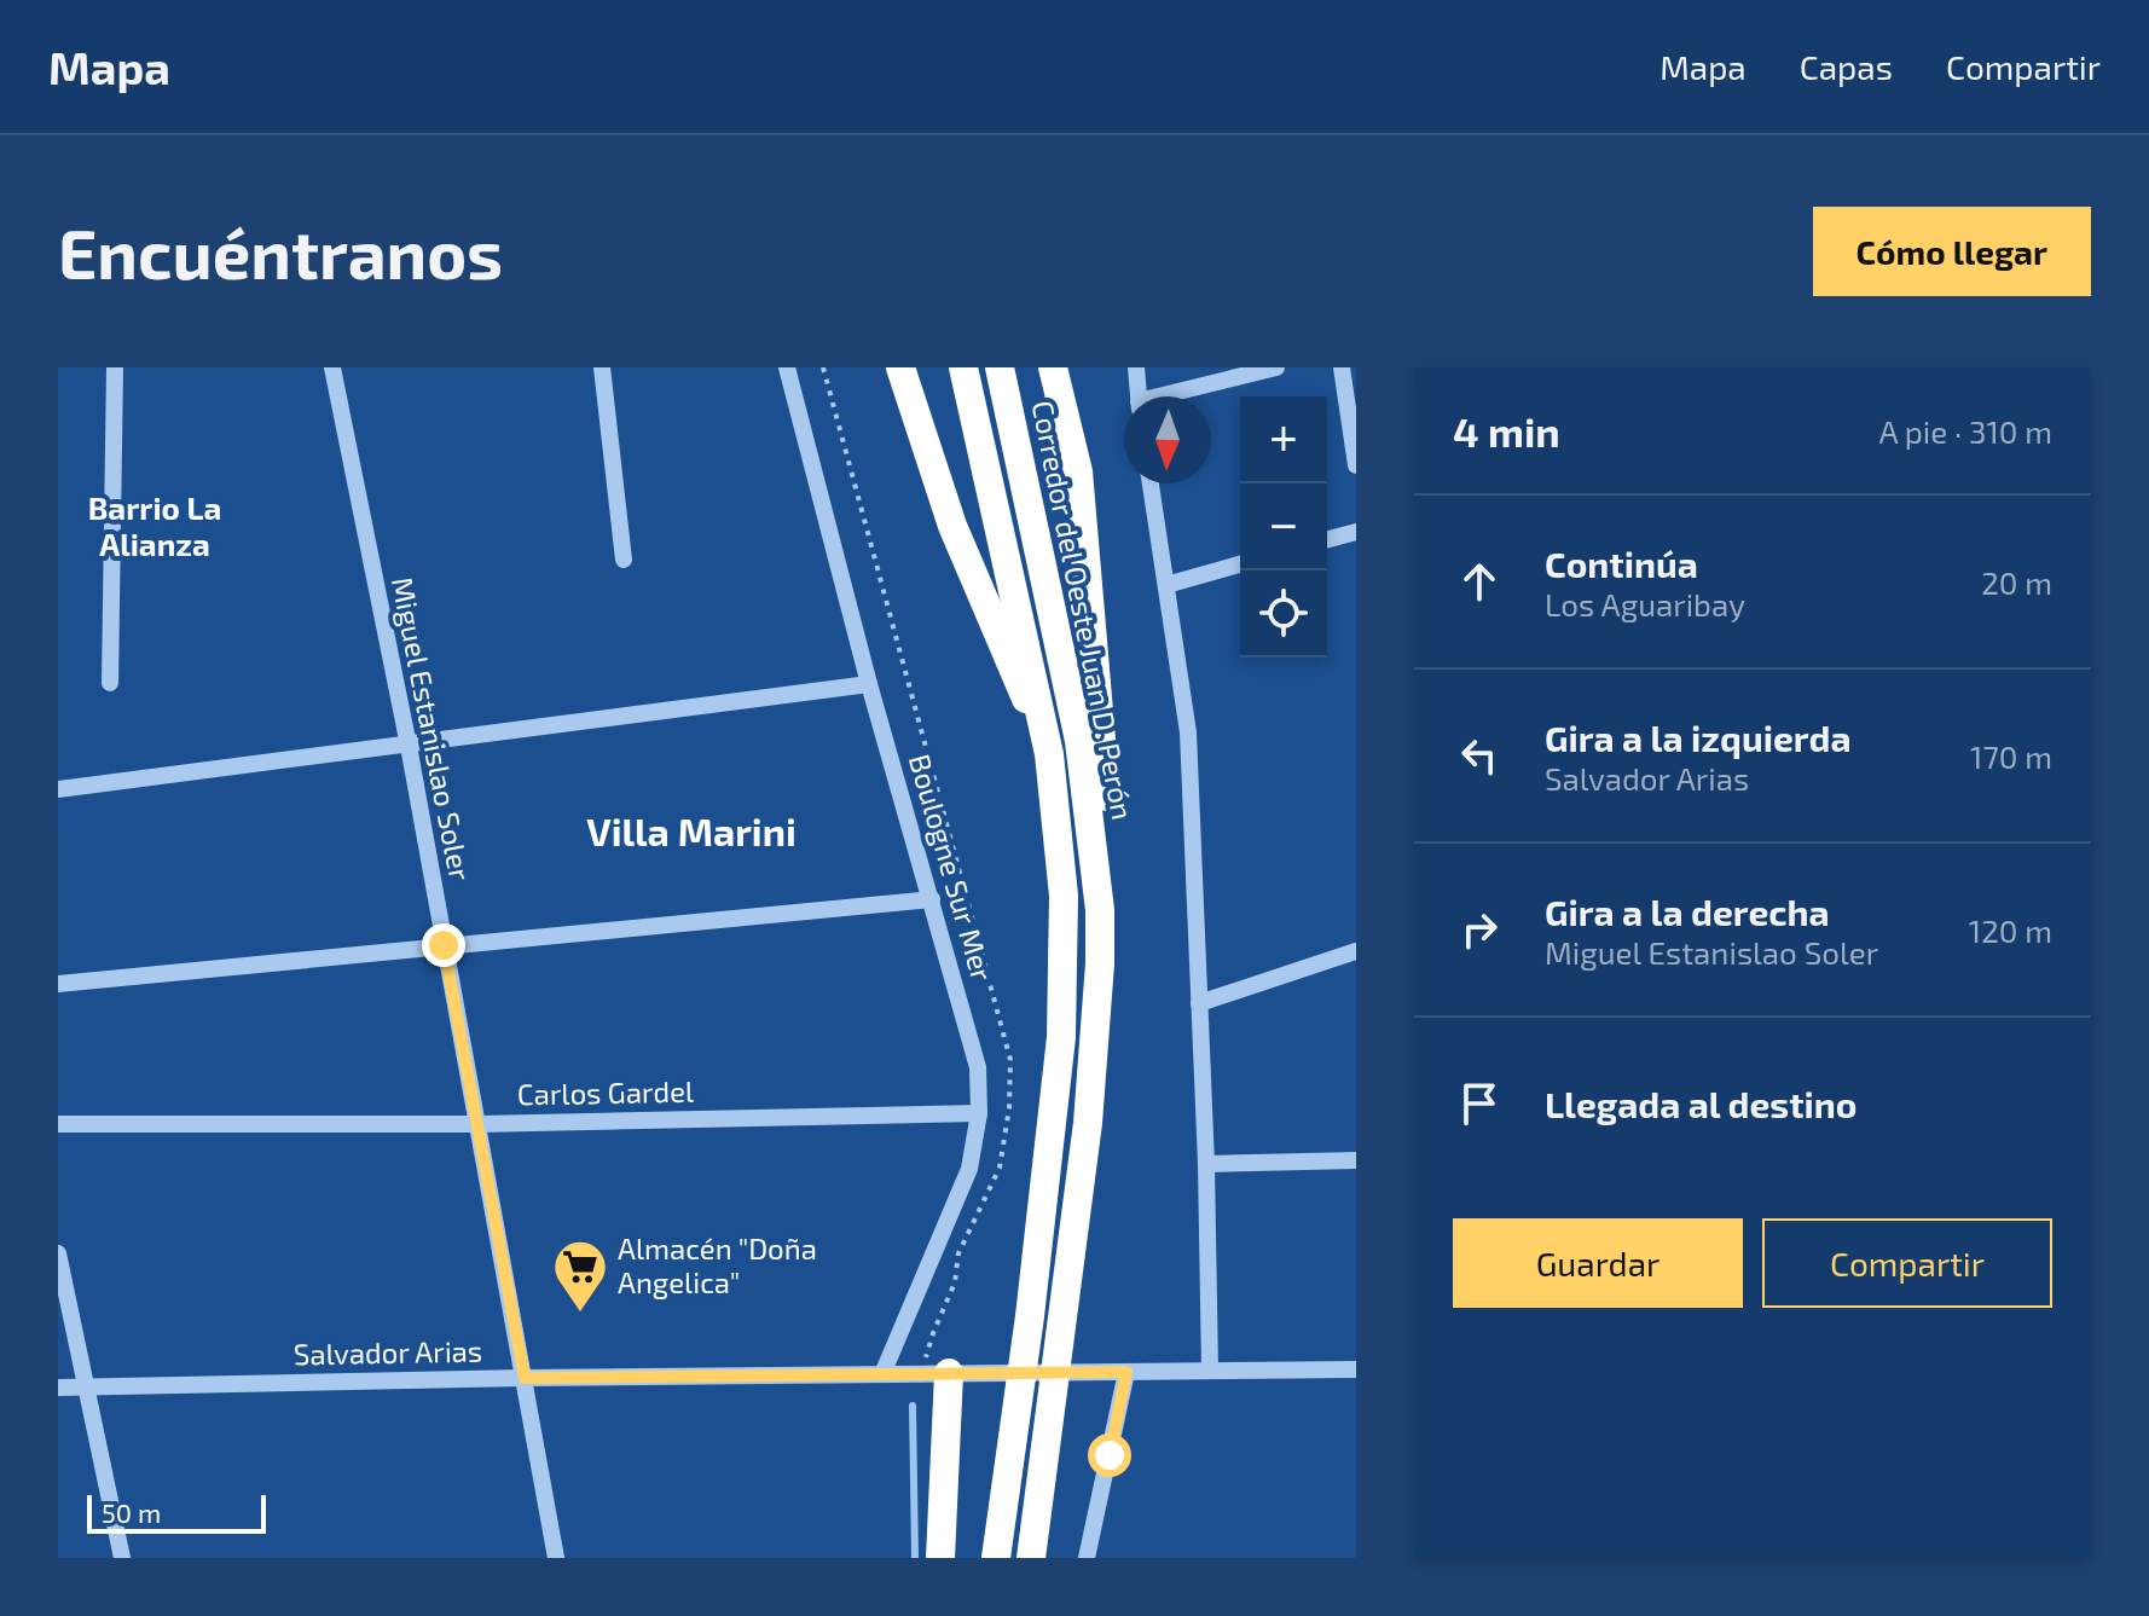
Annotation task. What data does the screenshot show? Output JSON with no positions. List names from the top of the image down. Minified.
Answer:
{"streets":{"highway":["Corredor del Oeste Juan D. Perón"],"street":["Miguel Estanislao Soler","Boulogne Sur Mer","Carlos Gardel","Salvador Arias"]},"crossings":[["Miguel Estanislao Soler","Carlos Gardel"],["Miguel Estanislao Soler","Salvador Arias"],["Boulogne Sur Mer","Carlos Gardel"],["Boulogne Sur Mer","Salvador Arias"]],"districts":["Barrio La Alianza","Villa Marini"],"places":{"supermarket":["Almacén \"Doña Angelica\""]},"scale_bar":"50 m","north":"bottom","page":{"header":"Mapa","nav":["Mapa","Capas","Compartir"],"buttons":["Cómo llegar",["Guardar","Compartir"]],"title":"Encuéntranos","heading":["4 min","A pie · 310 m"],"map_buttons":["+","−"],"list":[["Continúa","Los Aguaribay","20 m"],["Gira a la izquierda","Salvador Arias","170 m"],["Gira a la derecha","Miguel Estanislao Soler","120 m"],"Llegada al destino"],"scale":"50 m"}}
